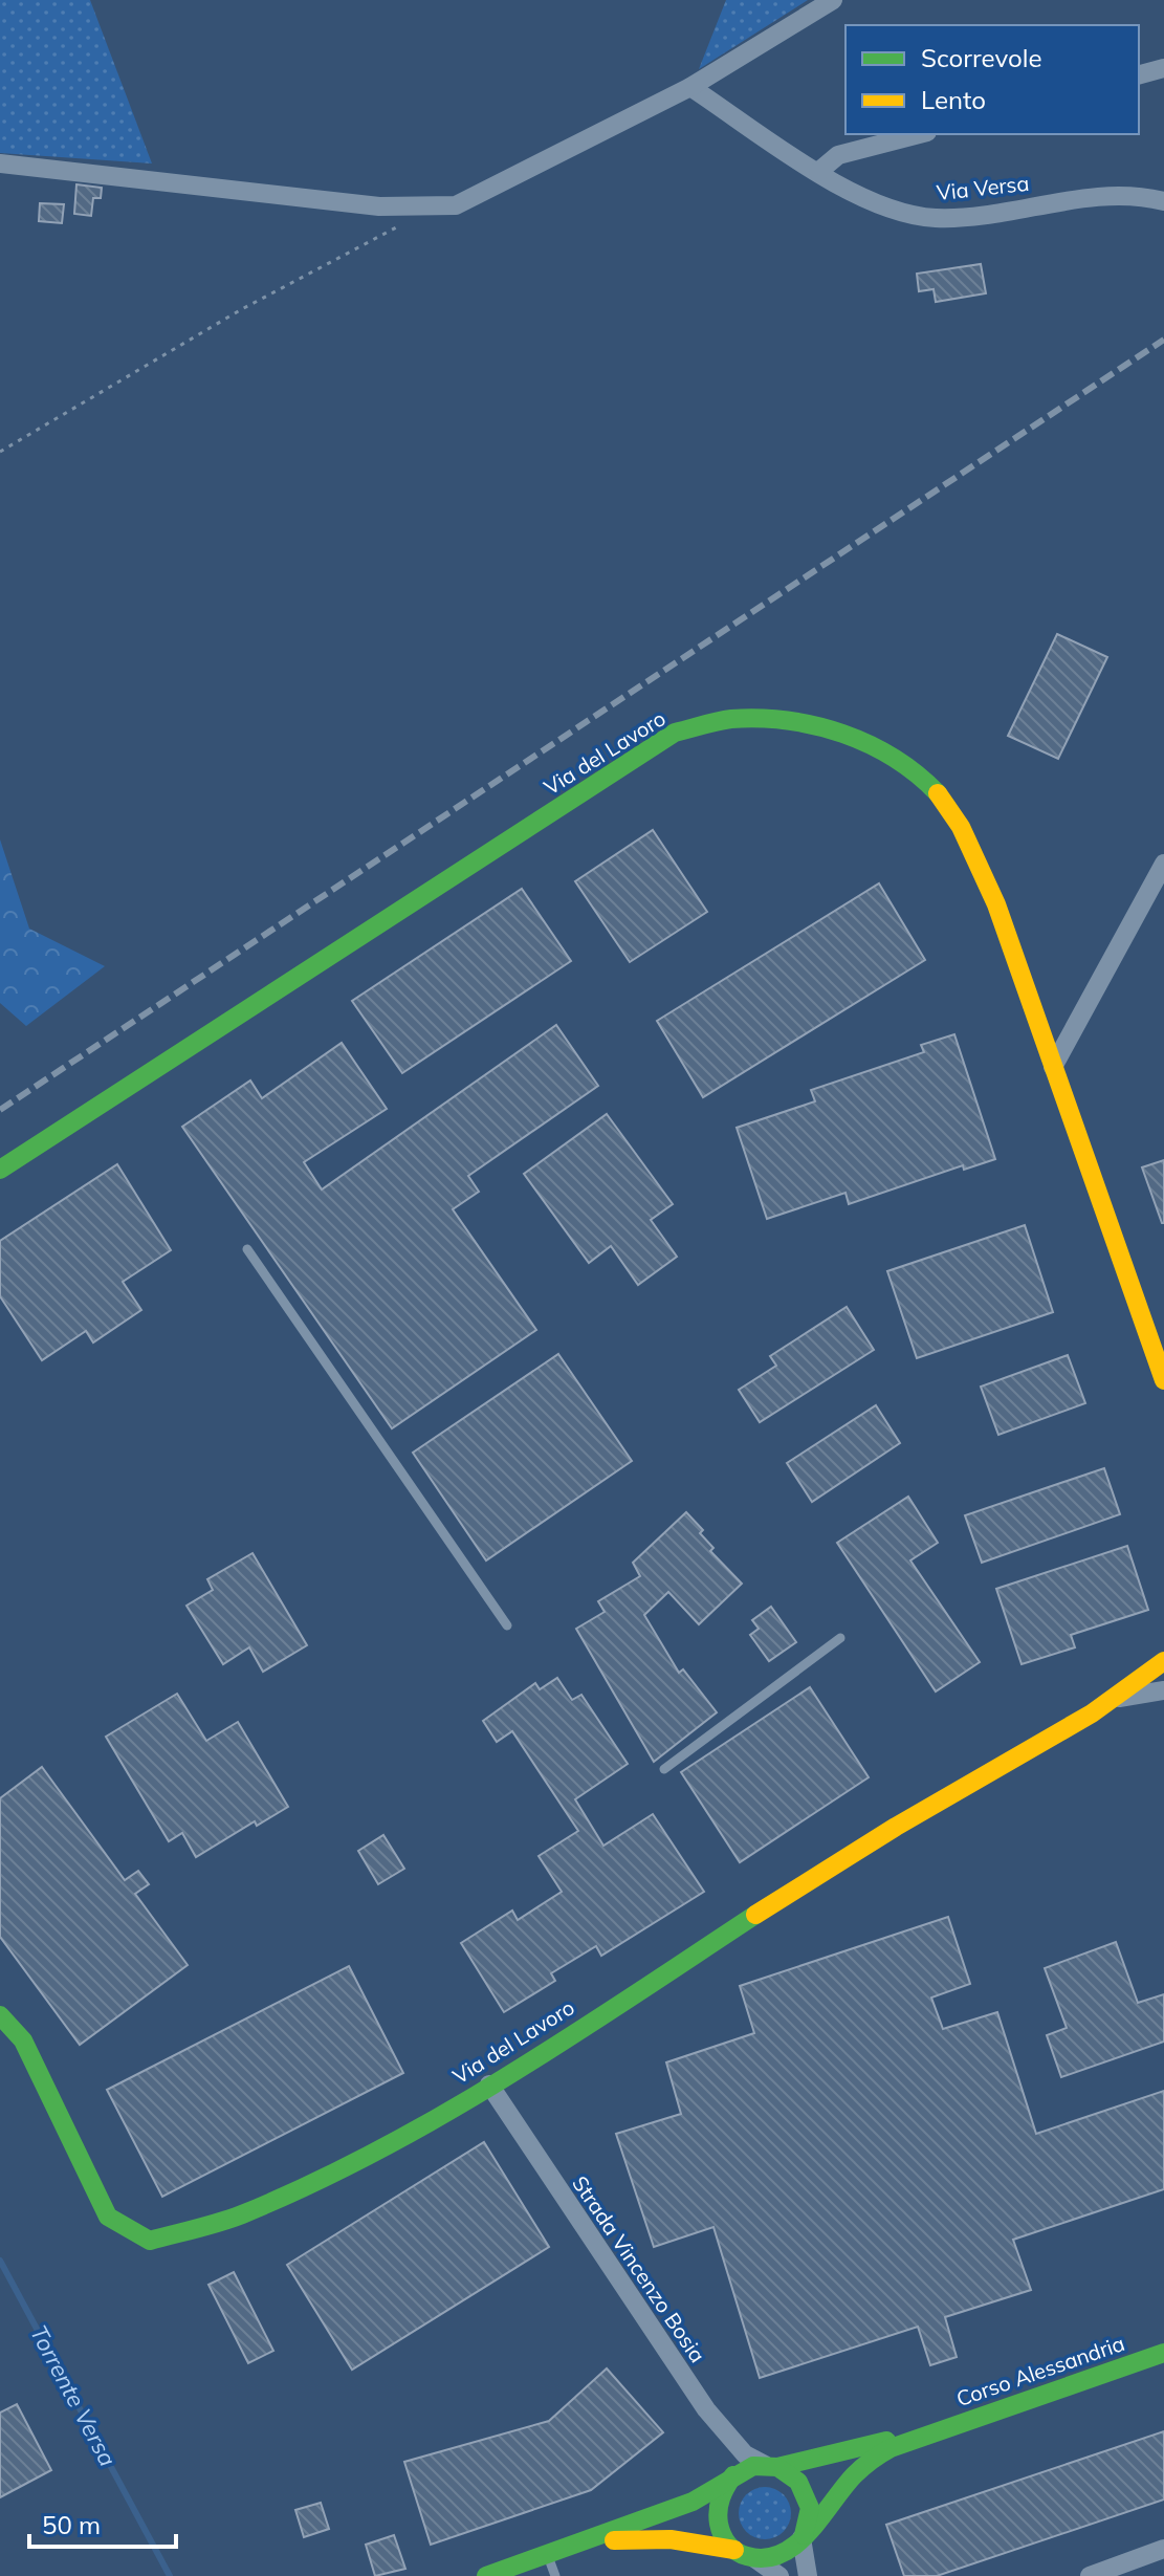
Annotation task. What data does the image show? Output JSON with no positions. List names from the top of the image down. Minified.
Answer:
{"streets":{"street":["Via Versa","Via del Lavoro","Strada Vincenzo Bosia","Corso Alessandria"]},"crossings":[["Via del Lavoro","Strada Vincenzo Bosia"],["Strada Vincenzo Bosia","Corso Alessandria"]],"water":["Torrente Versa"],"legend":["Scorrevole","Lento"],"scale_bar":"50 m"}
